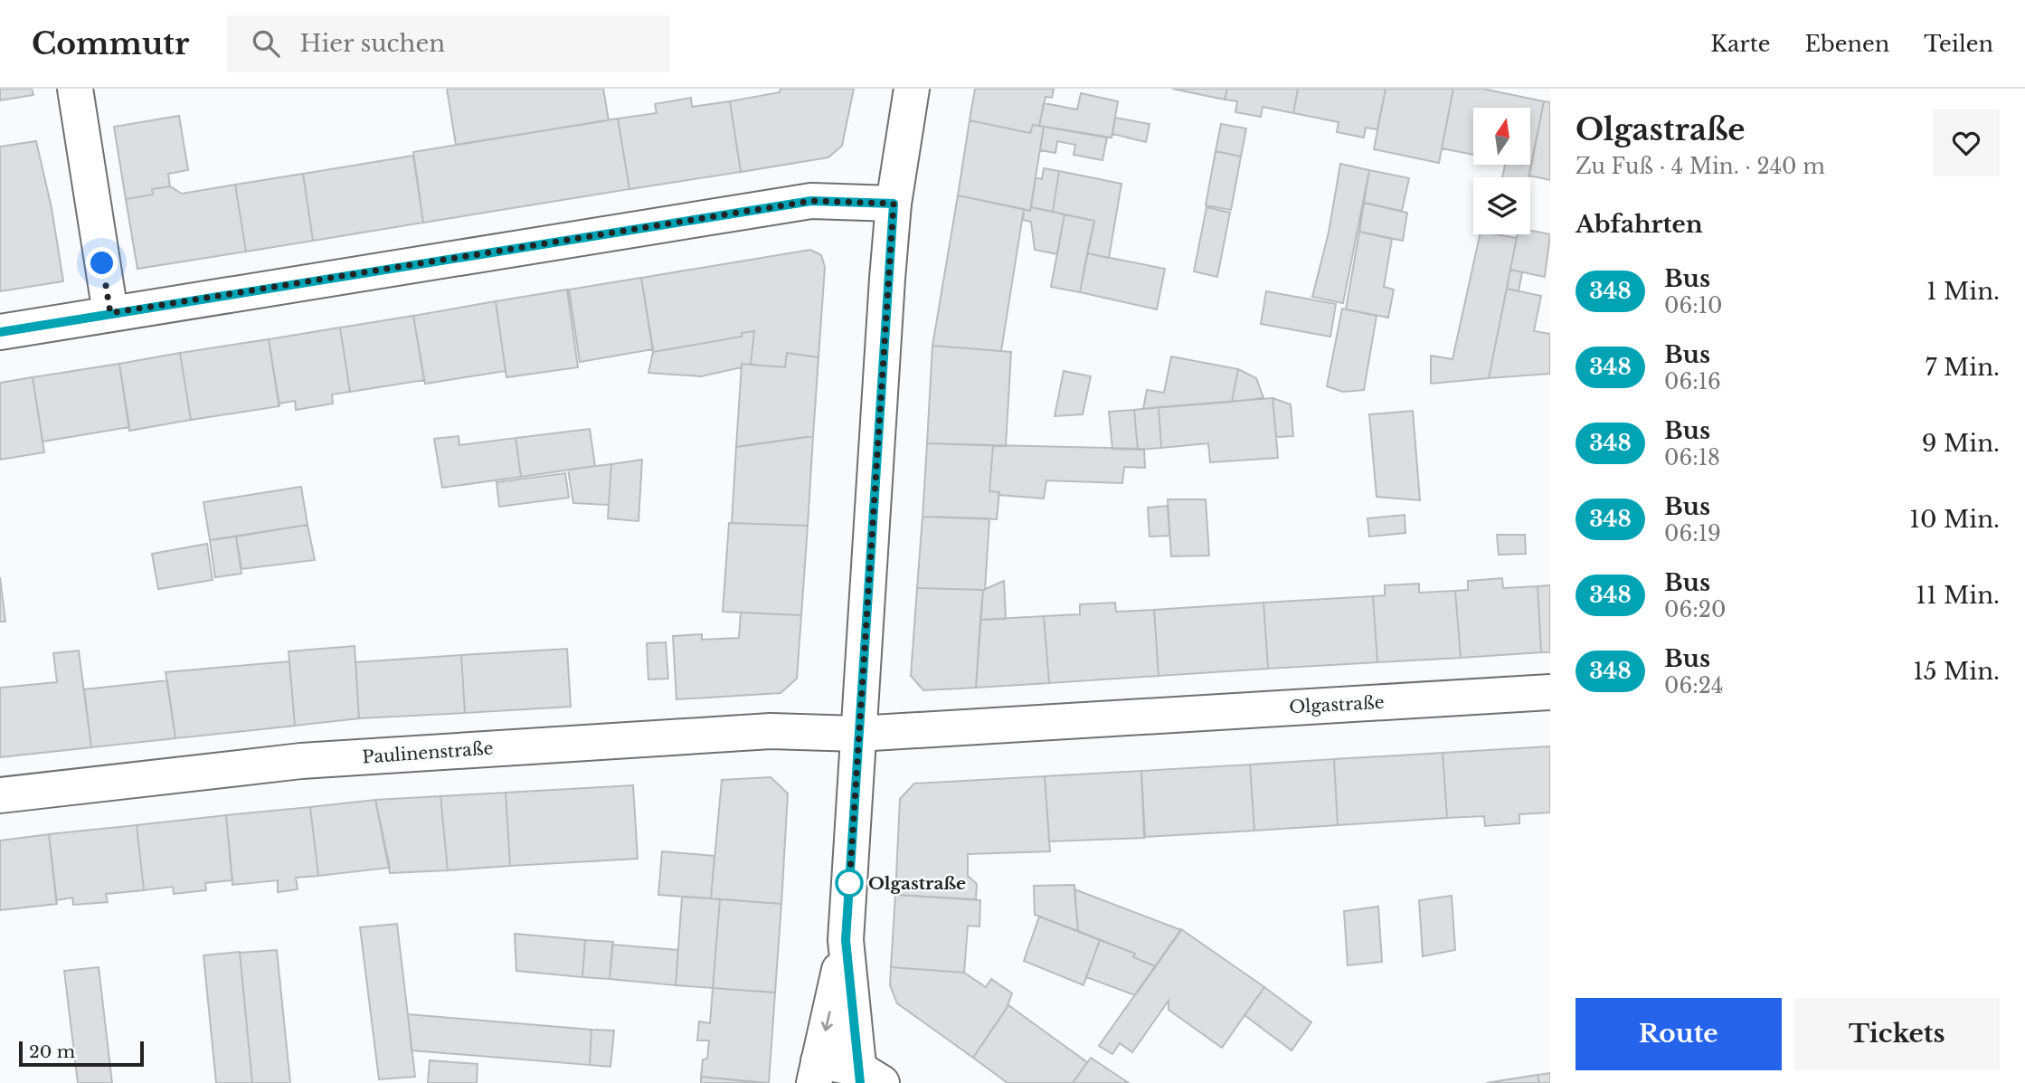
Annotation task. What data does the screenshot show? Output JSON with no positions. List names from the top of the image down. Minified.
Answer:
{"streets":{"street":["Olgastraße","Paulinenstraße"]},"crossings":[["Olgastraße","Paulinenstraße"]],"places":["Olgastraße"],"lines":["bus line 348"],"scale_bar":"20 m","north":"top","page":{"header":"Commutr","search":"Hier suchen","nav":["Karte","Ebenen","Teilen"],"heading":[["Olgastraße","Zu Fuß · 4 Min. · 240 m"],"Abfahrten"],"list":[{"mark":"348","name":"Bus","note":"06:10","value":"1 Min."},{"mark":"348","name":"Bus","note":"06:16","value":"7 Min."},{"mark":"348","name":"Bus","note":"06:18","value":"9 Min."},{"mark":"348","name":"Bus","note":"06:19","value":"10 Min."},{"mark":"348","name":"Bus","note":"06:20","value":"11 Min."},{"mark":"348","name":"Bus","note":"06:24","value":"15 Min."}],"buttons":["Route","Tickets"],"scale":"20 m"}}
